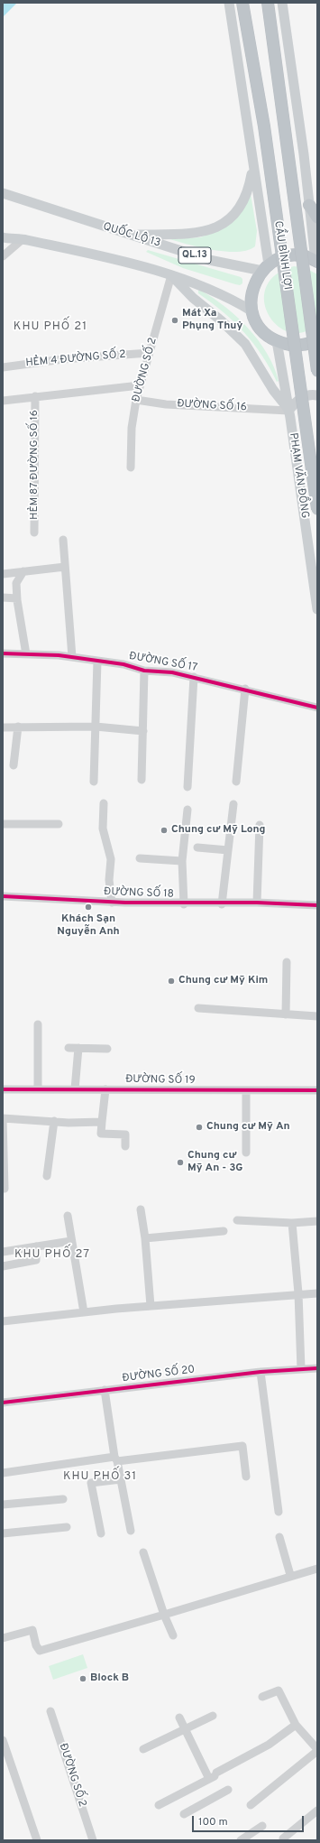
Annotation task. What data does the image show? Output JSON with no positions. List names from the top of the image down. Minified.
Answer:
{"streets":{"highway":["CẦU BÌNH LỢI"],"main road":["QUỐC LỘ 13","QL.13","PHẠM VĂN ĐỒNG"],"street":["HẺM 4 ĐƯỜNG SỐ 2","ĐƯỜNG SỐ 2","ĐƯỜNG SỐ 16","HẺM 87 ĐƯỜNG SỐ 16","ĐƯỜNG SỐ 17","ĐƯỜNG SỐ 18","ĐƯỜNG SỐ 19","ĐƯỜNG SỐ 20"]},"crossings":[["QL.13","ĐƯỜNG SỐ 2"],["HẺM 4 ĐƯỜNG SỐ 2","ĐƯỜNG SỐ 2"],["ĐƯỜNG SỐ 2","ĐƯỜNG SỐ 16"],["ĐƯỜNG SỐ 16","PHẠM VĂN ĐỒNG"]],"districts":["KHU PHỐ 21","KHU PHỐ 27","KHU PHỐ 31"],"places":["Mát Xa Phụng Thuỷ","Chung cư Mỹ Long","Khách Sạn Nguyễn Anh","Chung cư Mỹ Kim","Chung cư Mỹ An","Chung cư Mỹ An - 3G","Block B"],"scale_bar":"100 m"}
